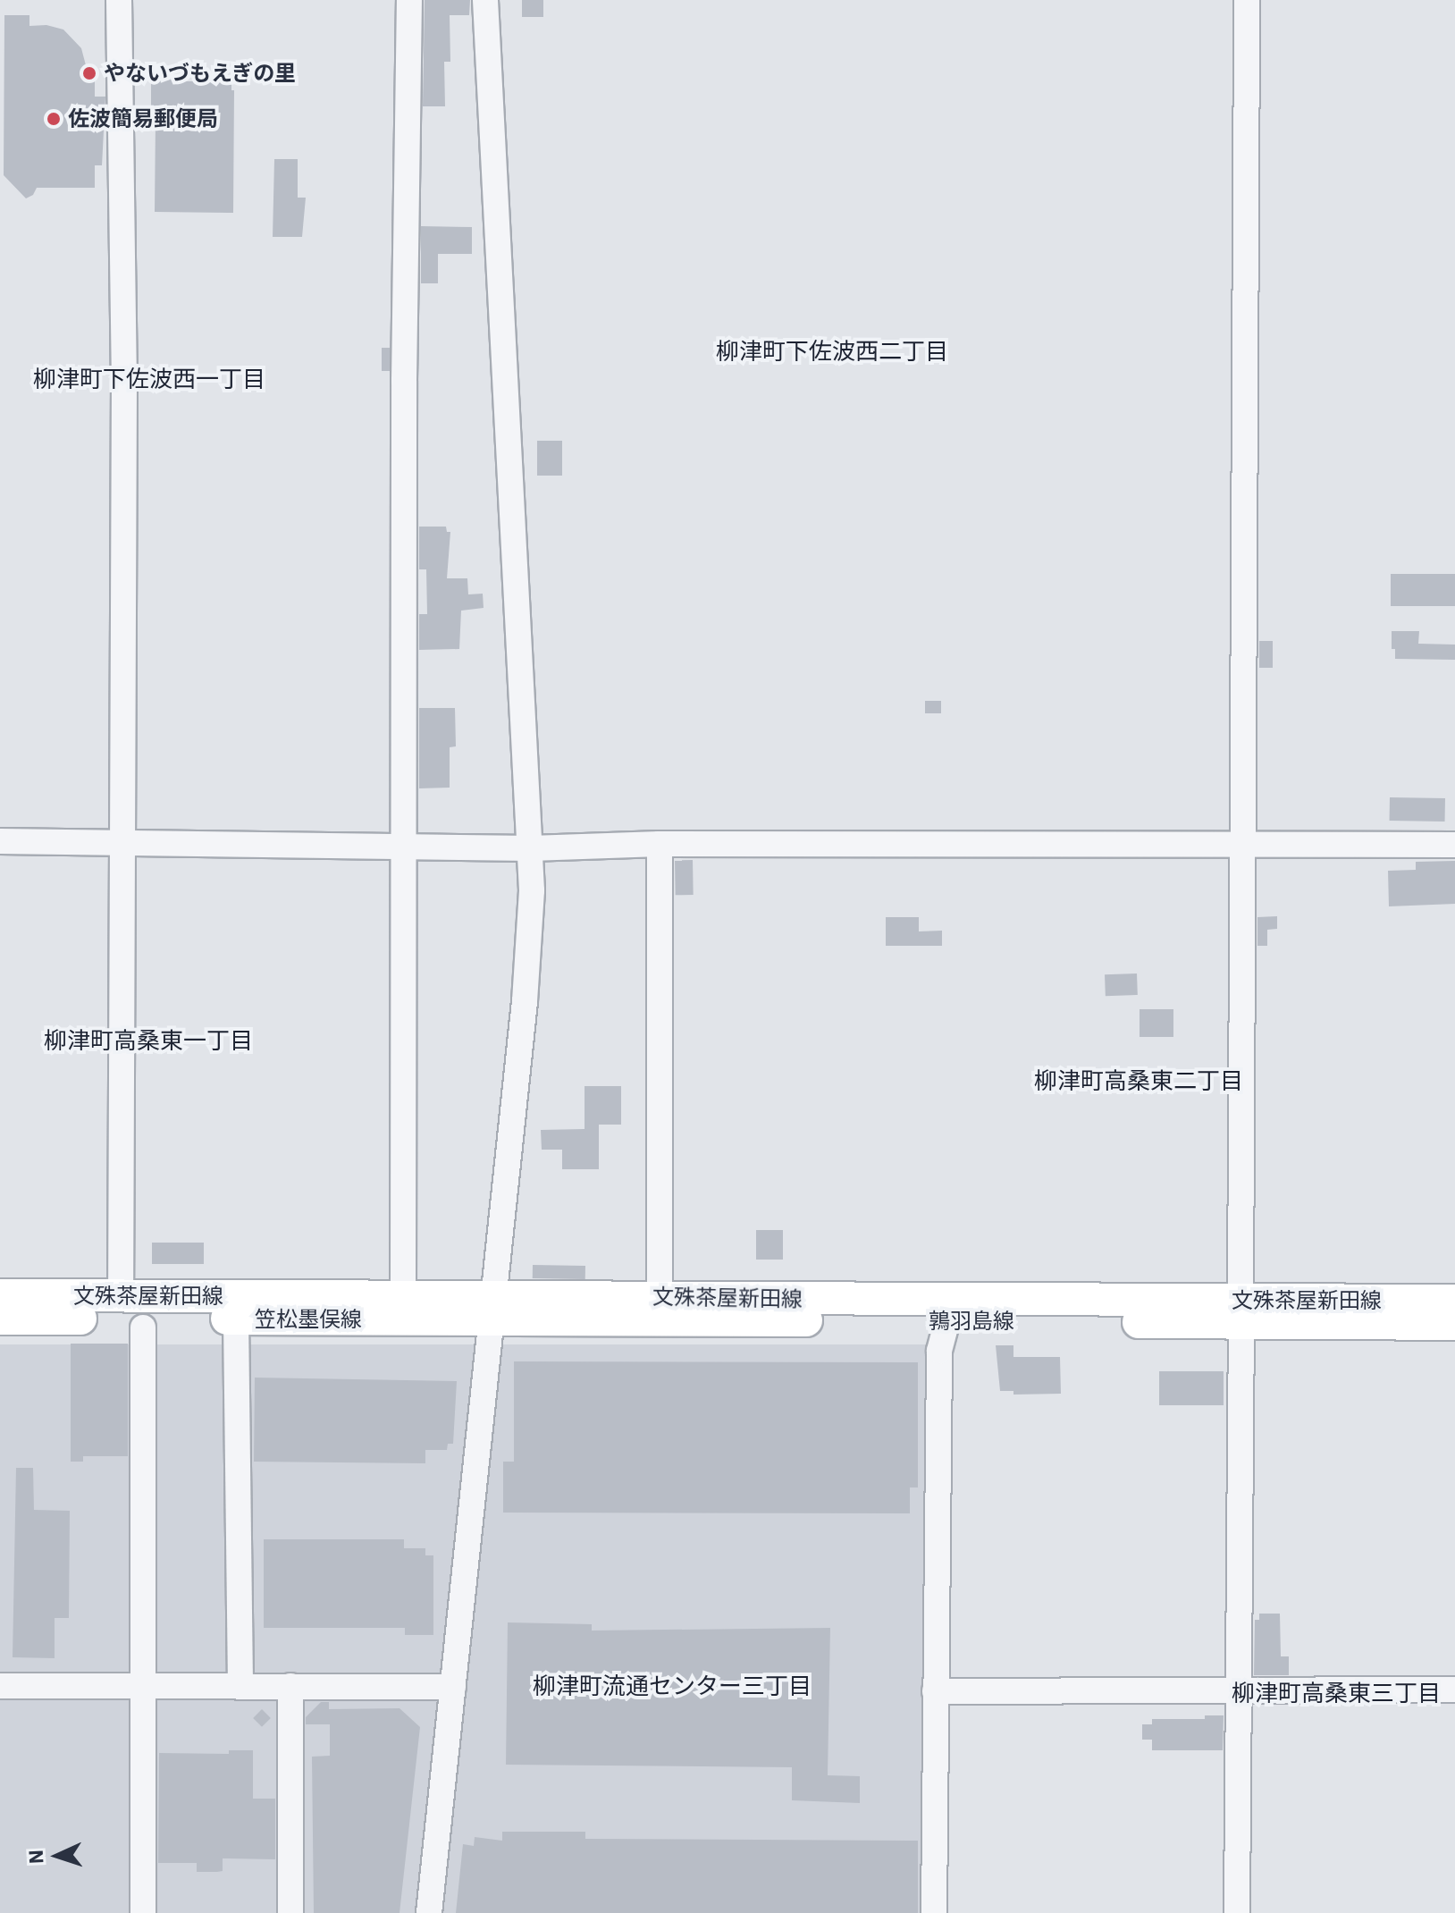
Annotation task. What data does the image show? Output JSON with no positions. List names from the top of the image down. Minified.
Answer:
{"streets":{"main road":["文殊茶屋新田線","笠松墨俣線","鶉羽島線"]},"crossings":[["文殊茶屋新田線","笠松墨俣線"],["文殊茶屋新田線","鶉羽島線"],["笠松墨俣線","鶉羽島線"]],"districts":["柳津町下佐波西二丁目","柳津町下佐波西一丁目","柳津町高桑東一丁目","柳津町高桑東二丁目","柳津町流通センター三丁目","柳津町高桑東三丁目"],"places":["やないづもえぎの里","佐波簡易郵便局"],"north":"left"}
